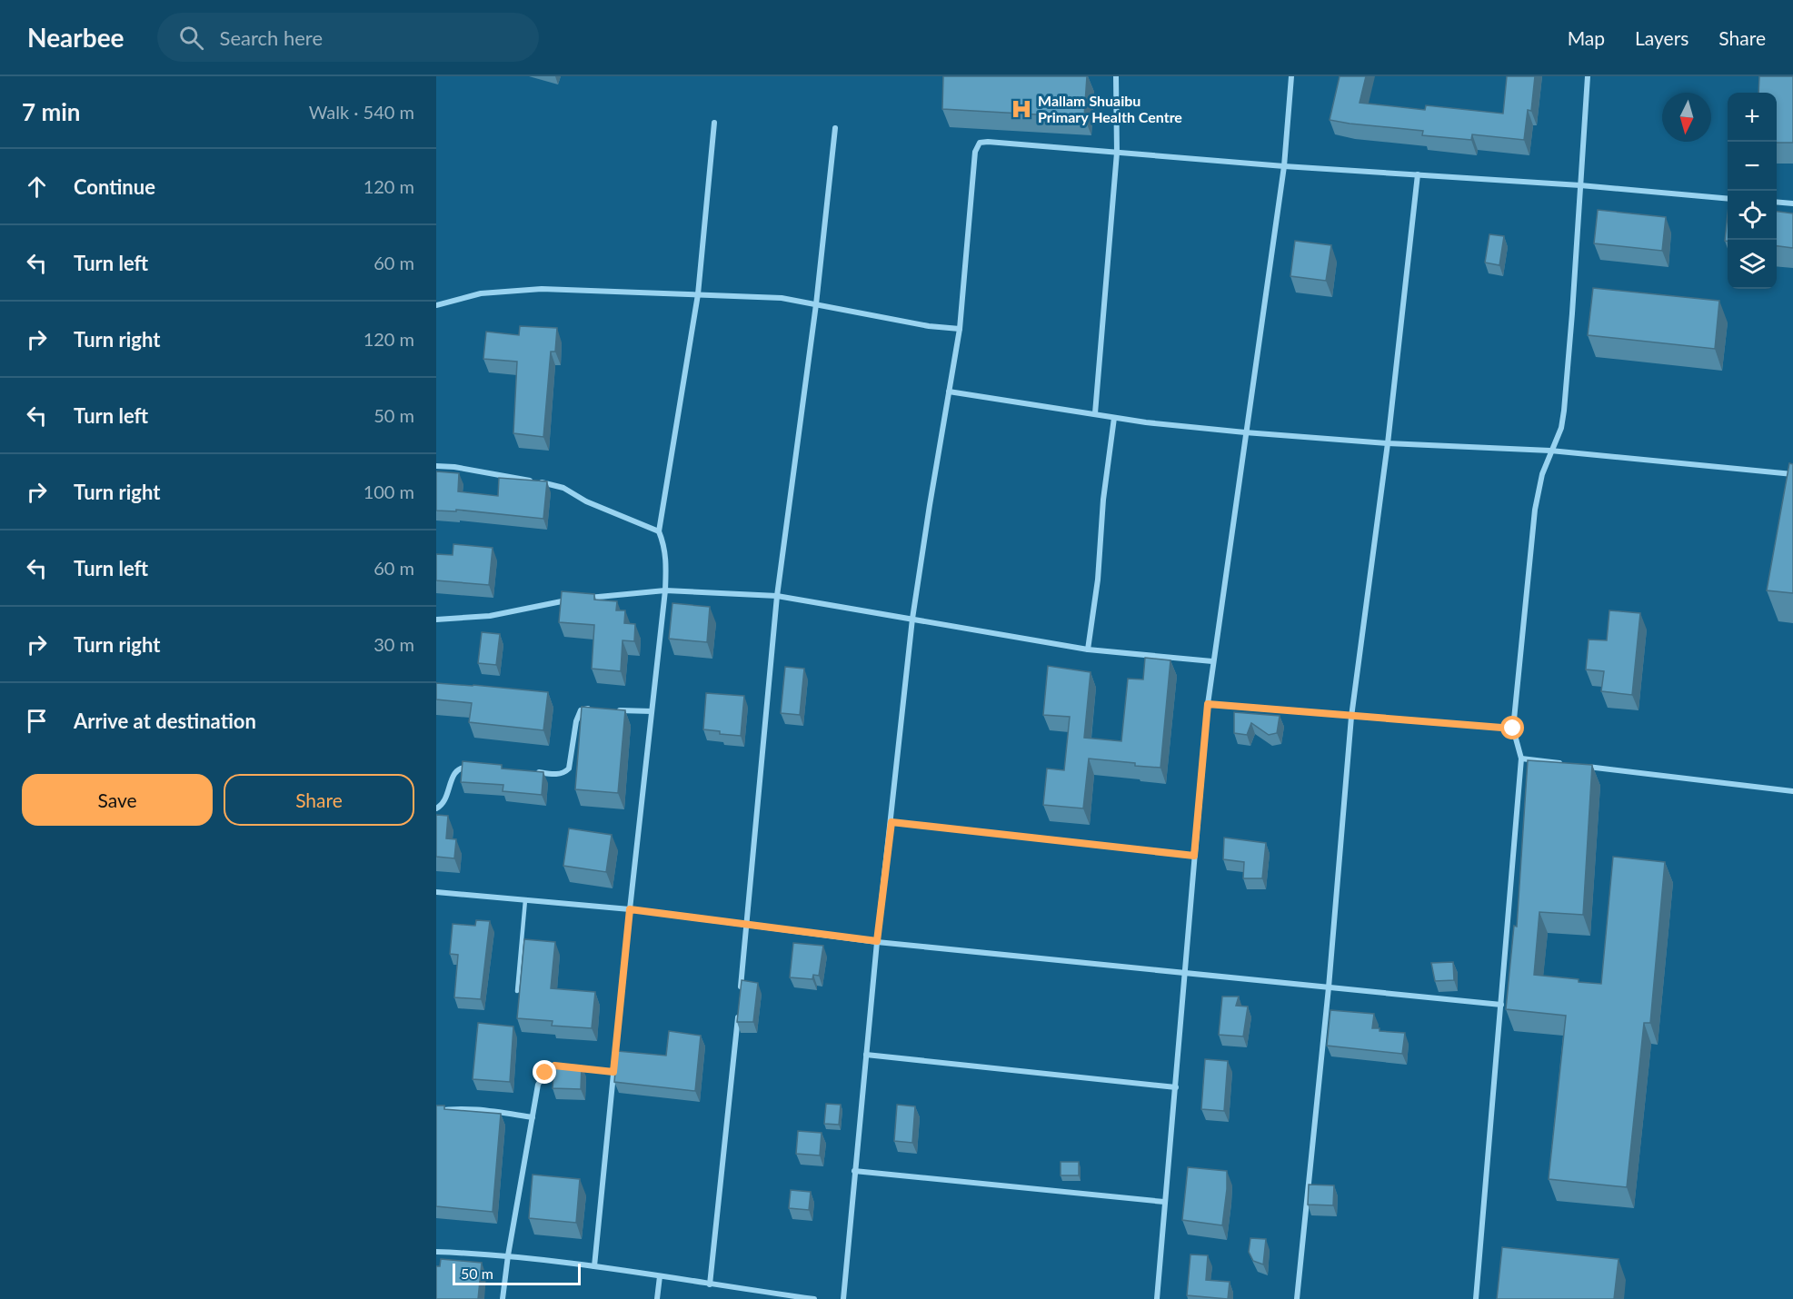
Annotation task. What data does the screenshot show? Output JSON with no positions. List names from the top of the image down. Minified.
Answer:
{"places":{"hospital":["Mallam Shuaibu Primary Health Centre"]},"scale_bar":"50 m","north":"bottom","page":{"header":"Nearbee","search":"Search here","nav":["Map","Layers","Share"],"heading":["7 min","Walk · 540 m"],"map_buttons":["+","−"],"list":[["Continue","120 m"],["Turn left","60 m"],["Turn right","120 m"],["Turn left","50 m"],["Turn right","100 m"],["Turn left","60 m"],["Turn right","30 m"],"Arrive at destination"],"buttons":["Save","Share"],"scale":"50 m"}}
